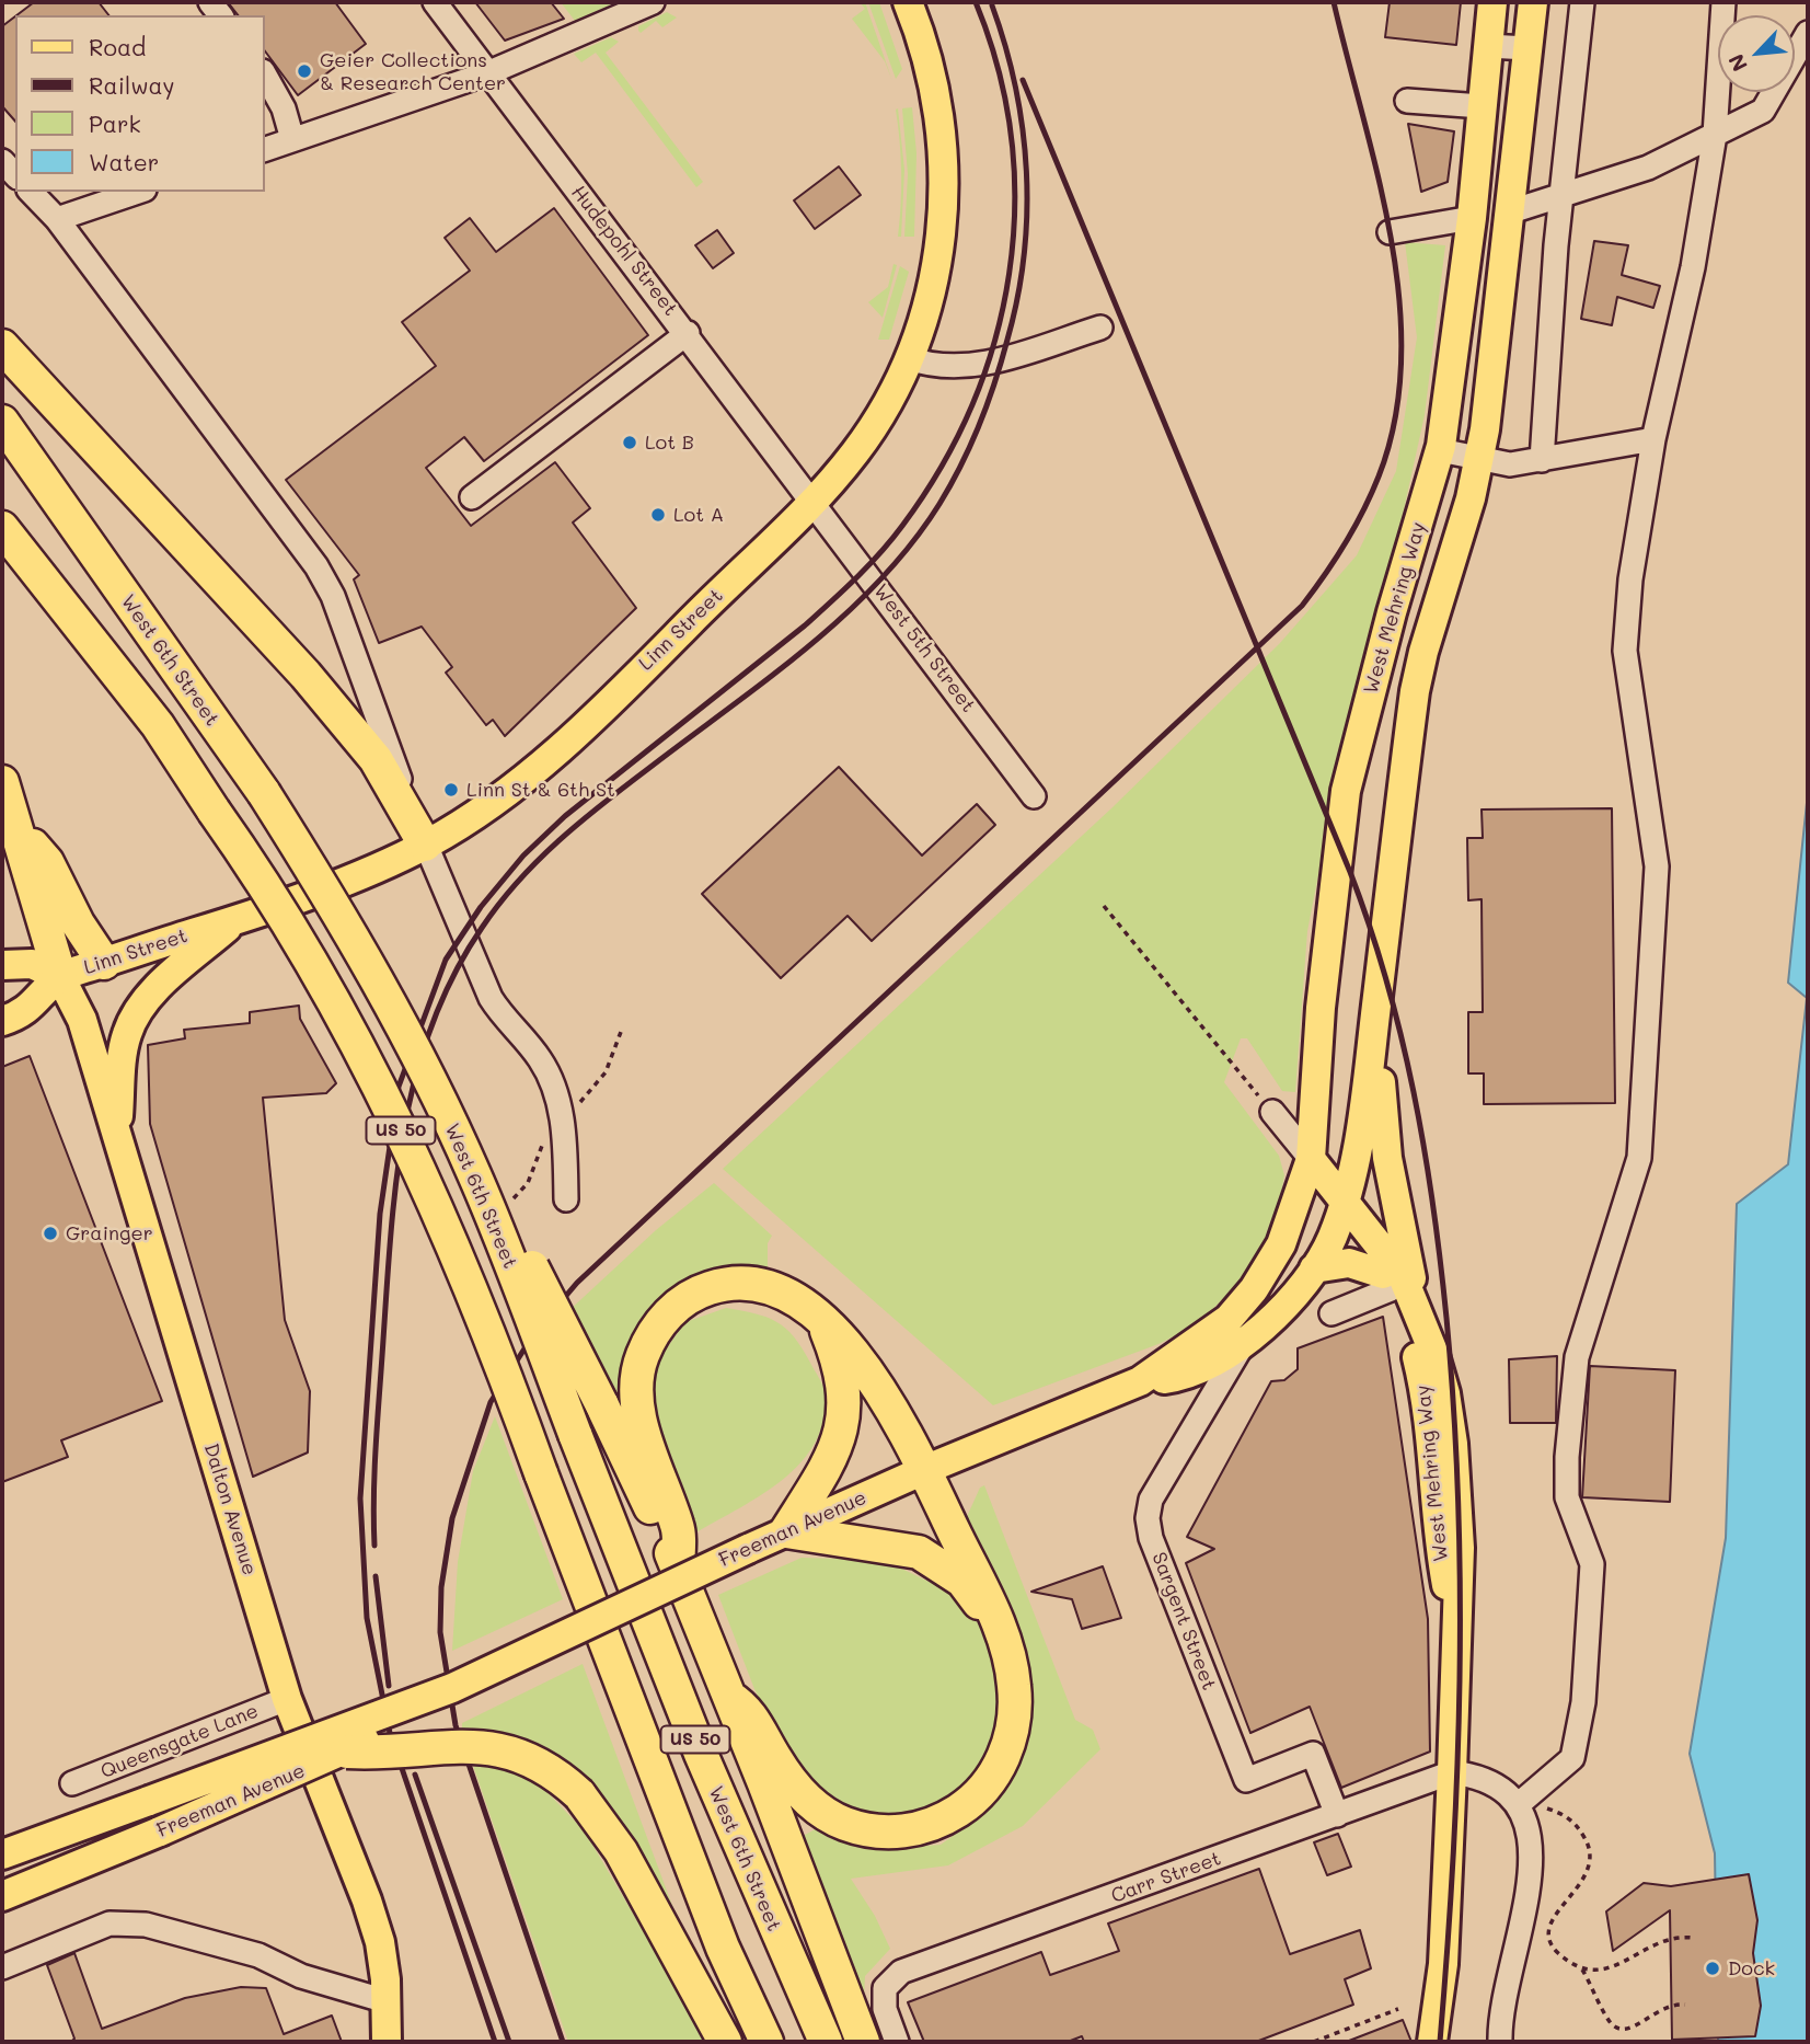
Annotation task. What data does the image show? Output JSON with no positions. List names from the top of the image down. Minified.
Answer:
{"streets":{"highway":["West 6th Street","US 50"],"main road":["West Mehring Way","Linn Street","Dalton Avenue","Freeman Avenue"],"street":["Hudepohl Street","West 5th Street","Sargent Street","Queensgate Lane","Carr Street"]},"crossings":[["Hudepohl Street","Linn Street"],["Hudepohl Street","West 5th Street"],["West Mehring Way","Freeman Avenue"],["West Mehring Way","Carr Street"],["Linn Street","West 5th Street"],["Linn Street","Dalton Avenue"],["Dalton Avenue","Queensgate Lane"],["Freeman Avenue","Sargent Street"],["Sargent Street","Carr Street"]],"places":["Geier Collections & Research Center","Lot B","Lot A","Linn St & 6th St","Grainger","Dock"],"legend":["Road","Railway","Park","Water"],"north":"bottom left"}
